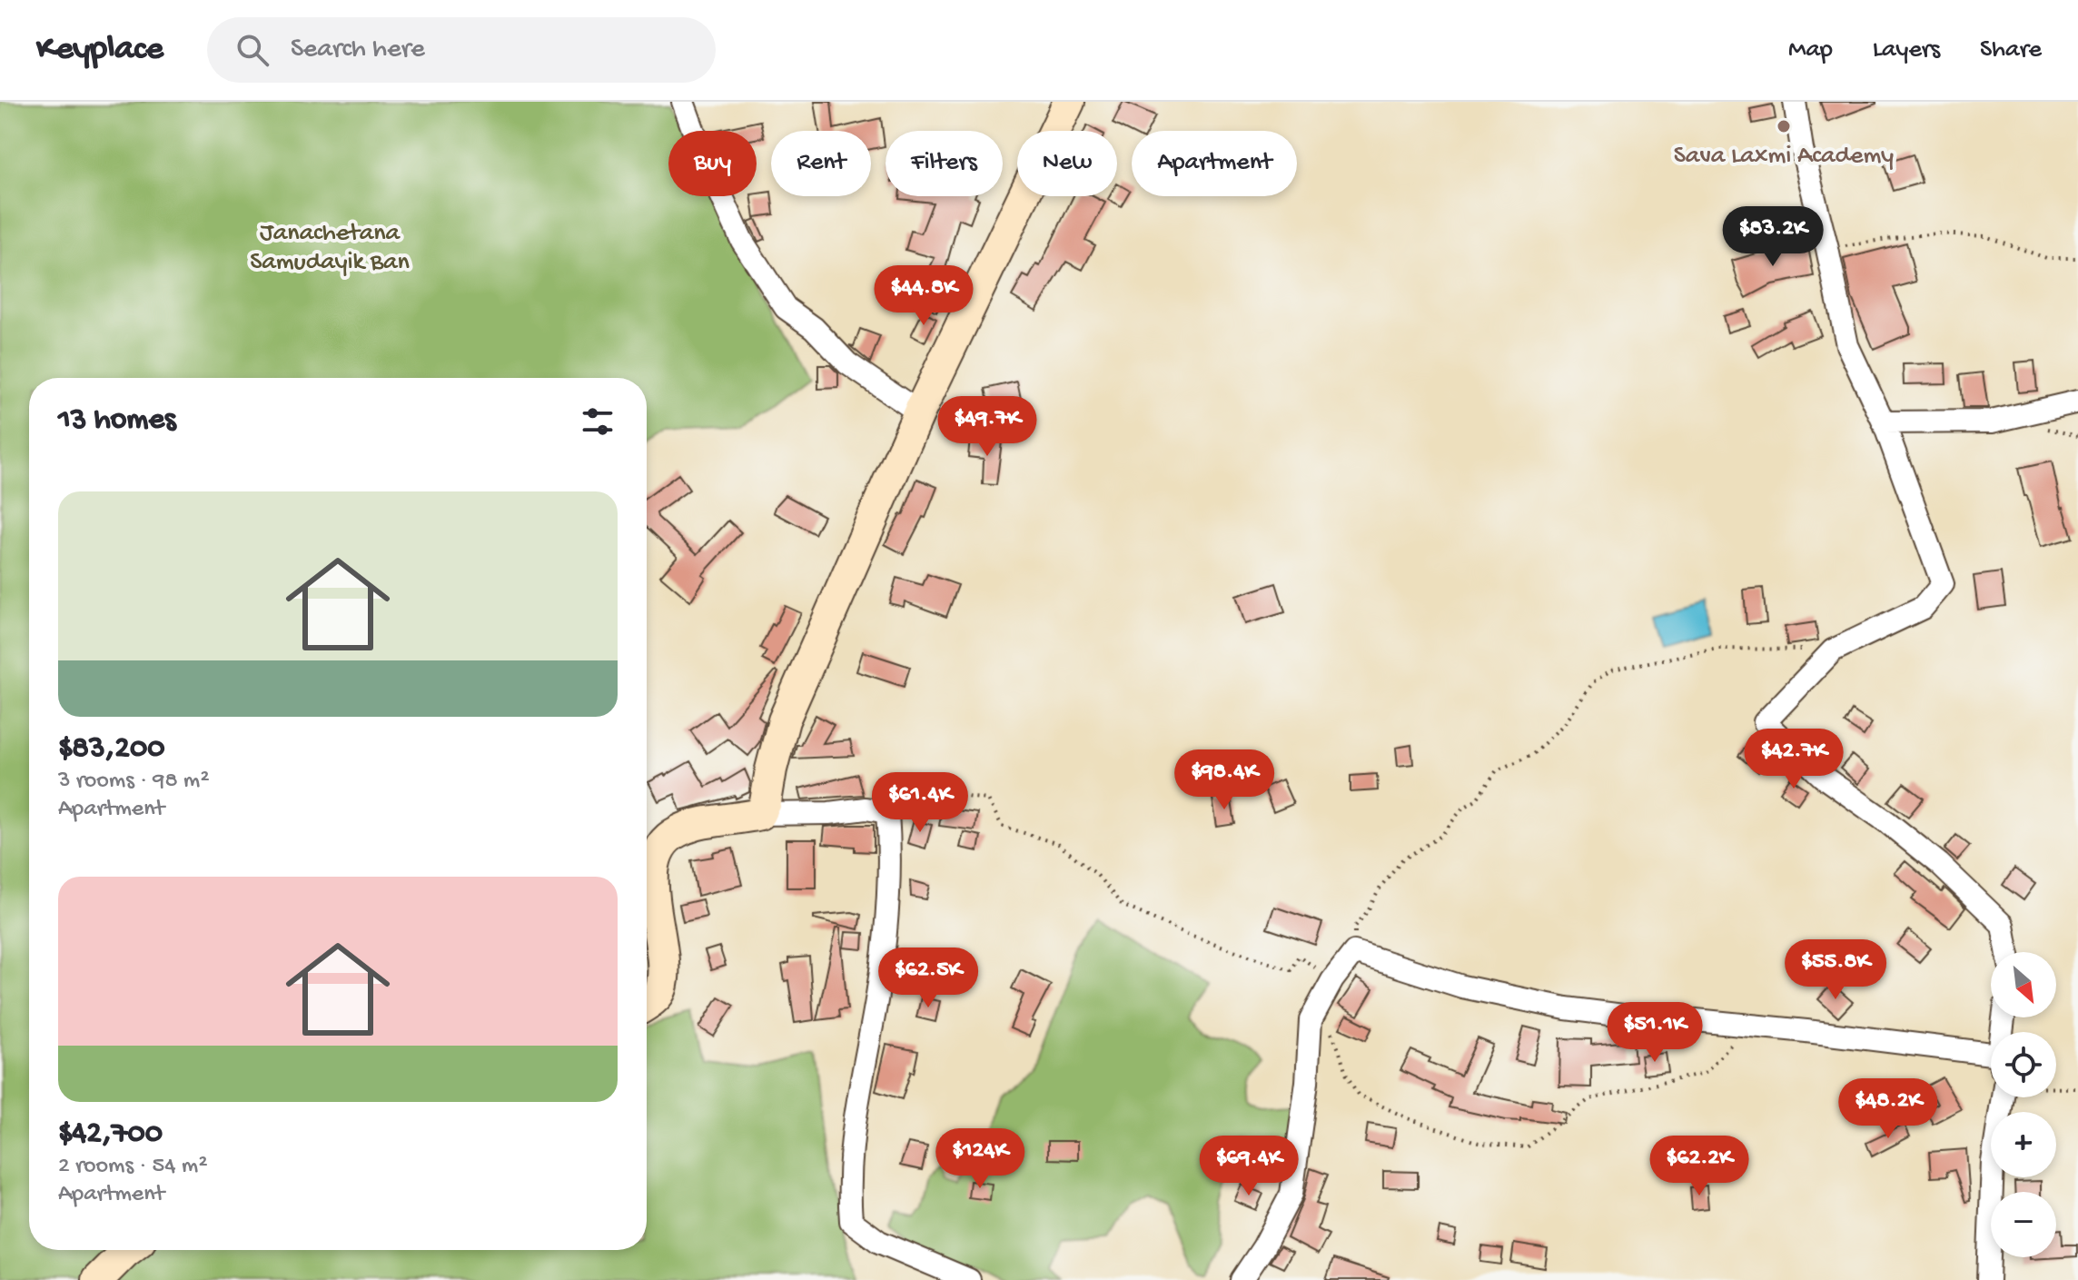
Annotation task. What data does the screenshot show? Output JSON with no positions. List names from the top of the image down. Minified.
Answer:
{"parks":["Janachetana Samudayik Ban"],"places":["Sava Laxmi Academy"],"north":"bottom right","page":{"header":"Keyplace","search":"Search here","nav":["Map","Layers","Share"],"chip":["Buy","Rent","Filters","New","Apartment"],"price":["$83.2K","$44.8K","$49.7K","$42.7K","$98.4K","$61.4K","$55.8K","$62.5K","$51.1K","$48.2K","$124K","$69.4K","$62.2K"],"heading":"13 homes","list":[{"name":"$83,200","note":"3 rooms · 98 m² · Apartment"},{"name":"$42,700","note":"2 rooms · 54 m² · Apartment"}],"map_buttons":["+","−"]}}
